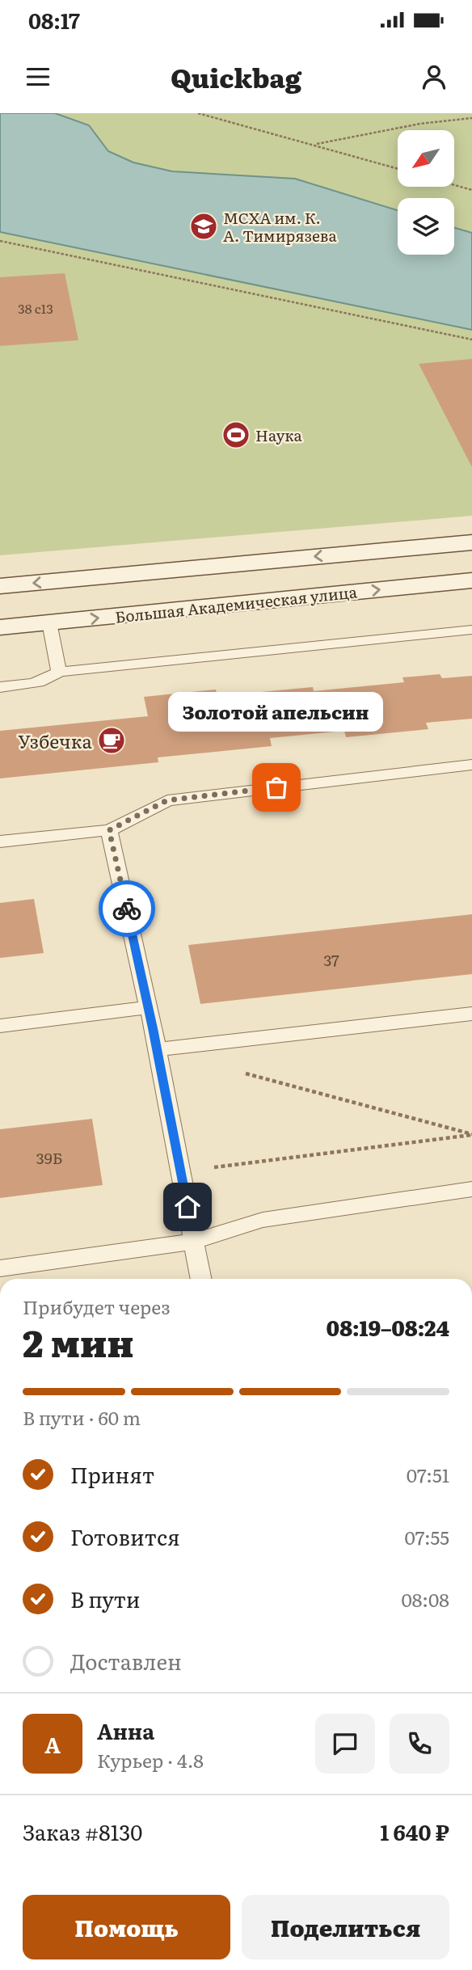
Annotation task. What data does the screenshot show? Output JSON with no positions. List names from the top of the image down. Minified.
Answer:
{"streets":{"main road":["Большая Академическая улица"]},"places":{"school or university":["МСХА им. К. А. Тимирязева"],"sports":["Наука"],"cafe":["Узбечка"],"other":["Золотой апельсин"]},"house_numbers":["38 с13","37","39Б"],"north":"bottom left","page":{"status":"08:17","header":"Quickbag","bubble":"Золотой апельсин","heading":["2 мин","Прибудет через","08:19–08:24"],"panel":["Анна","Курьер · 4.8","Заказ #8130","1 640 ₽"],"bar":"В пути · 60 m","list":[["Принят","07:51"],["Готовится","07:55"],["В пути","08:08"],"Доставлен"],"round":"А","buttons":["Помощь","Поделиться"]}}
